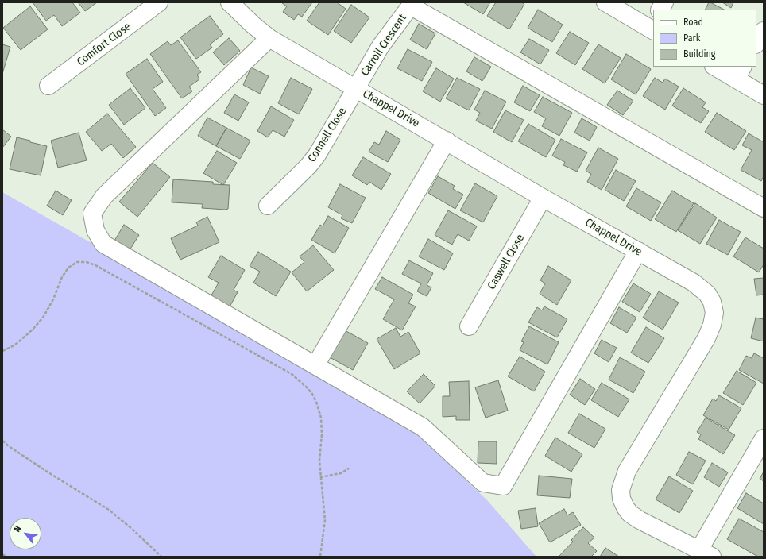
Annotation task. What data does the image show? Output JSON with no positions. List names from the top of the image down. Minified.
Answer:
{"streets":{"street":["Comfort Close","Carroll Crescent","Chappel Drive","Connell Close","Caswell Close"]},"crossings":[["Carroll Crescent","Chappel Drive"],["Carroll Crescent","Connell Close"],["Chappel Drive","Connell Close"],["Chappel Drive","Caswell Close"]],"legend":["Road","Park","Building"],"north":"top left"}
